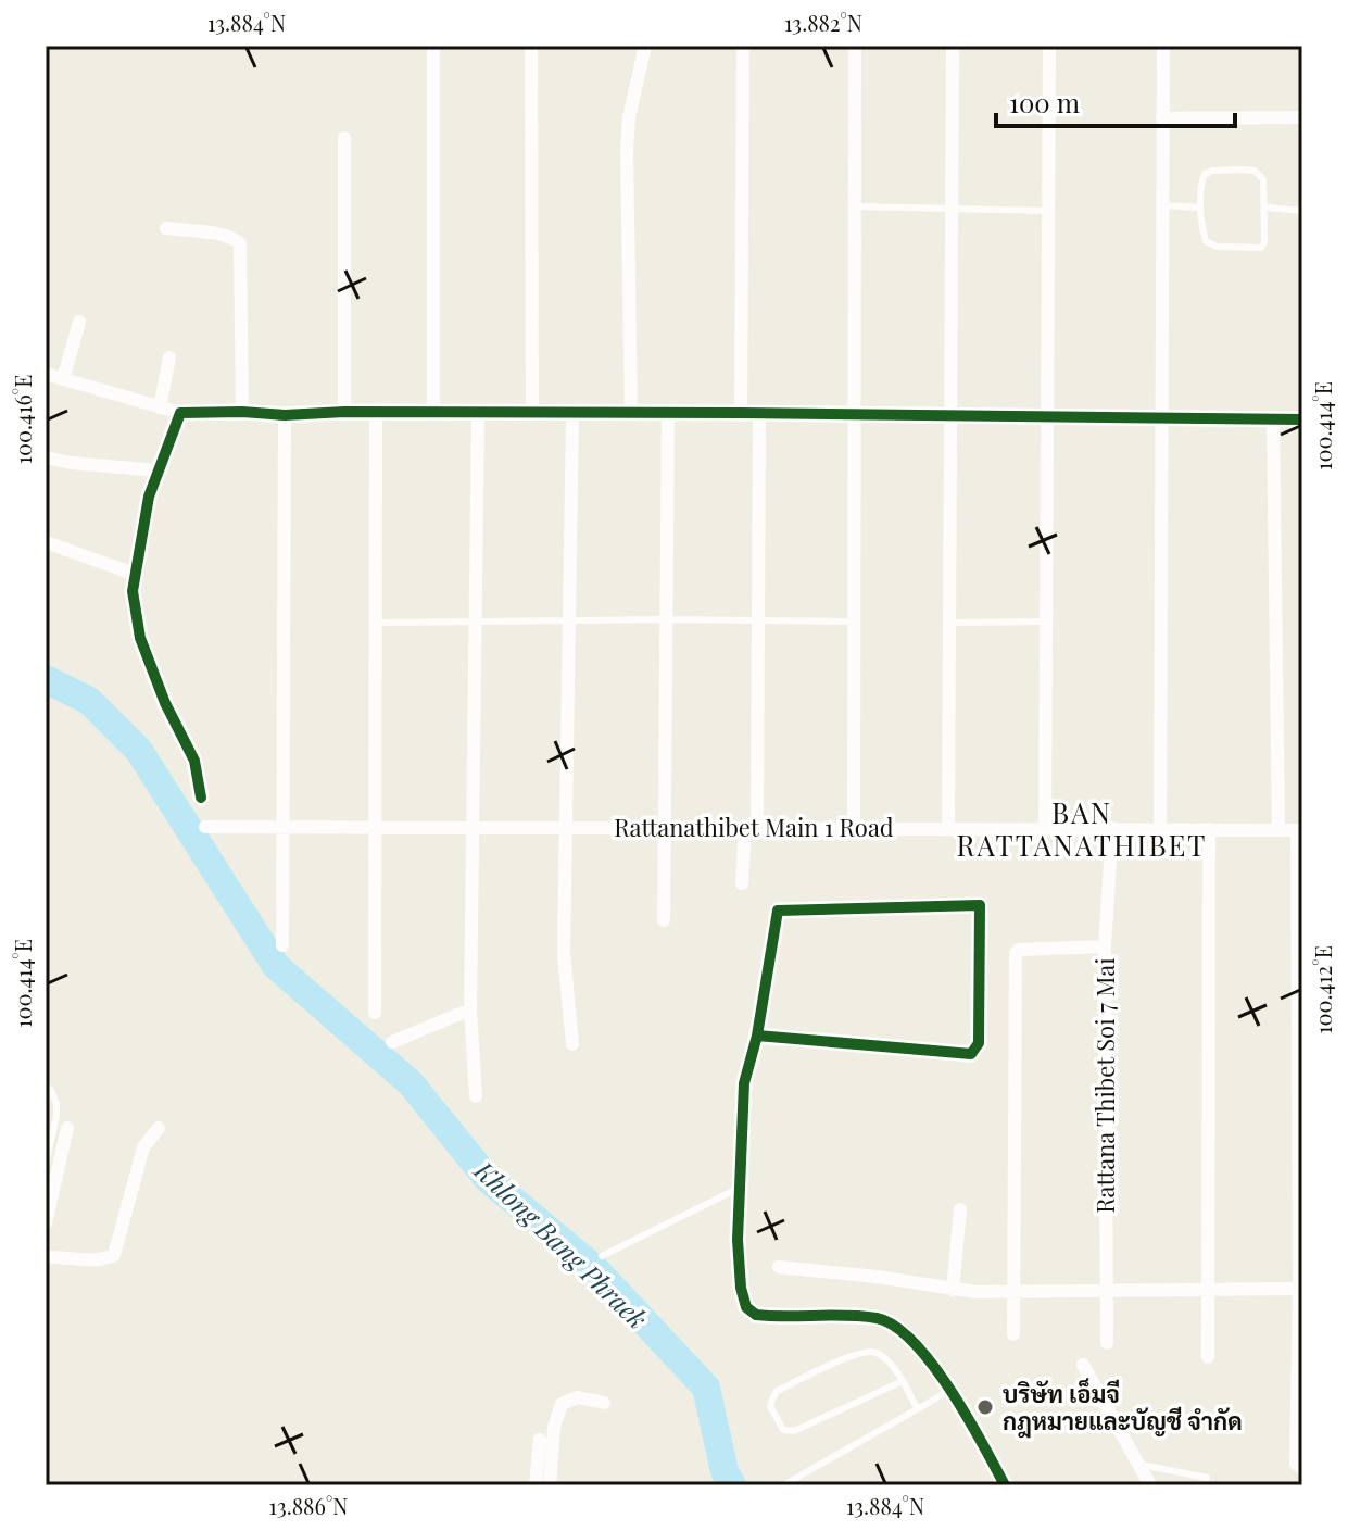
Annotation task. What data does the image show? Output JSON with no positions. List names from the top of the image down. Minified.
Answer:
{"streets":{"street":["Rattanathibet Main 1 Road","Rattana Thibet Soi 7 Mai"]},"crossings":[["Rattanathibet Main 1 Road","Rattana Thibet Soi 7 Mai"]],"districts":["BAN RATTANATHIBET"],"water":["Khlong Bang Phraek"],"places":["บริษัท เอ็มจี กฎหมายและบัญชี จำกัด"],"scale_bar":"100 m","coordinates":["13.884°N","13.882°N","100.416°E","100.414°E","100.412°E","13.886°N"]}
